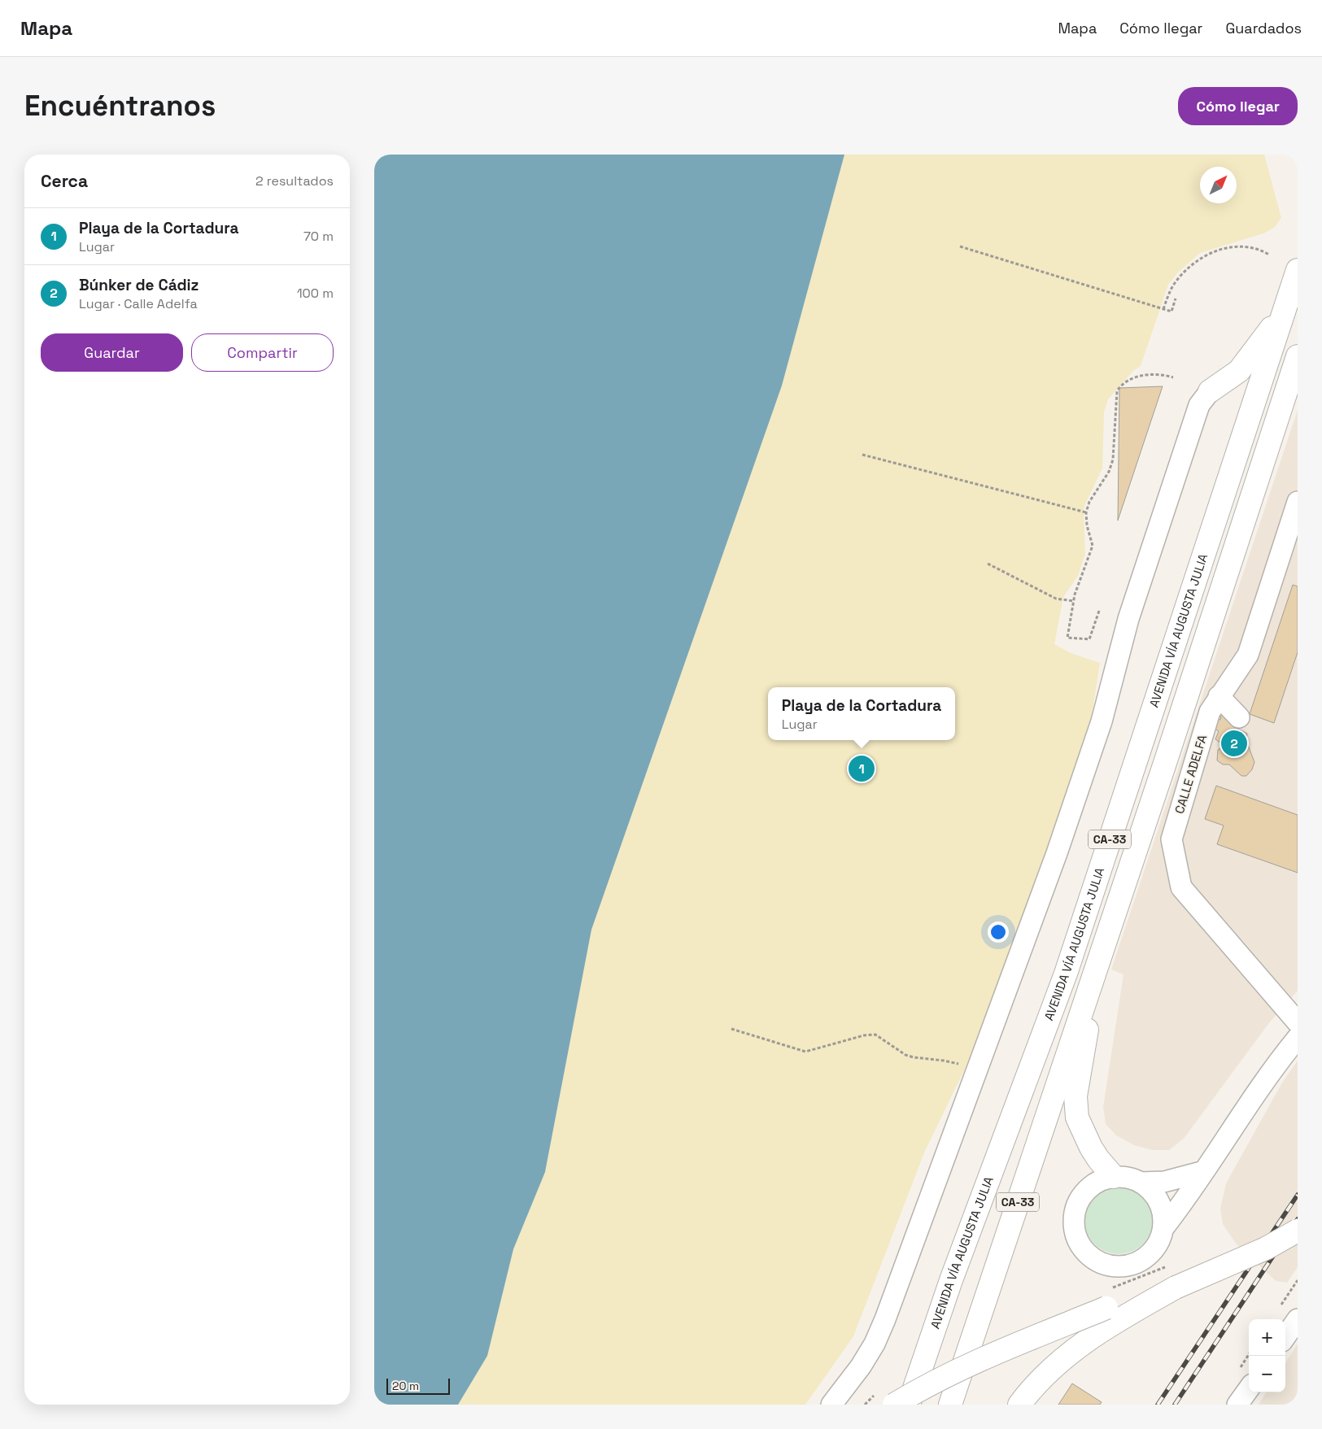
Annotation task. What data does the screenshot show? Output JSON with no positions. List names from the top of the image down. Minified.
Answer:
{"streets":{"highway":["AVENIDA VÍA AUGUSTA JULIA","CA-33"],"street":["CALLE ADELFA"]},"scale_bar":"20 m","north":"top right","page":{"header":"Mapa","nav":["Mapa","Cómo llegar","Guardados"],"buttons":["Cómo llegar",["Guardar","Compartir"]],"title":"Encuéntranos","heading":["Cerca","2 resultados"],"list":[{"mark":"1","name":"Playa de la Cortadura","note":"Lugar","value":"70 m"},{"mark":"2","name":"Búnker de Cádiz","note":"Lugar · Calle Adelfa","value":"100 m"}],"popup":["Playa de la Cortadura","Lugar"],"pins":["2","1"],"map_buttons":["+","−"],"scale":"20 m"}}
